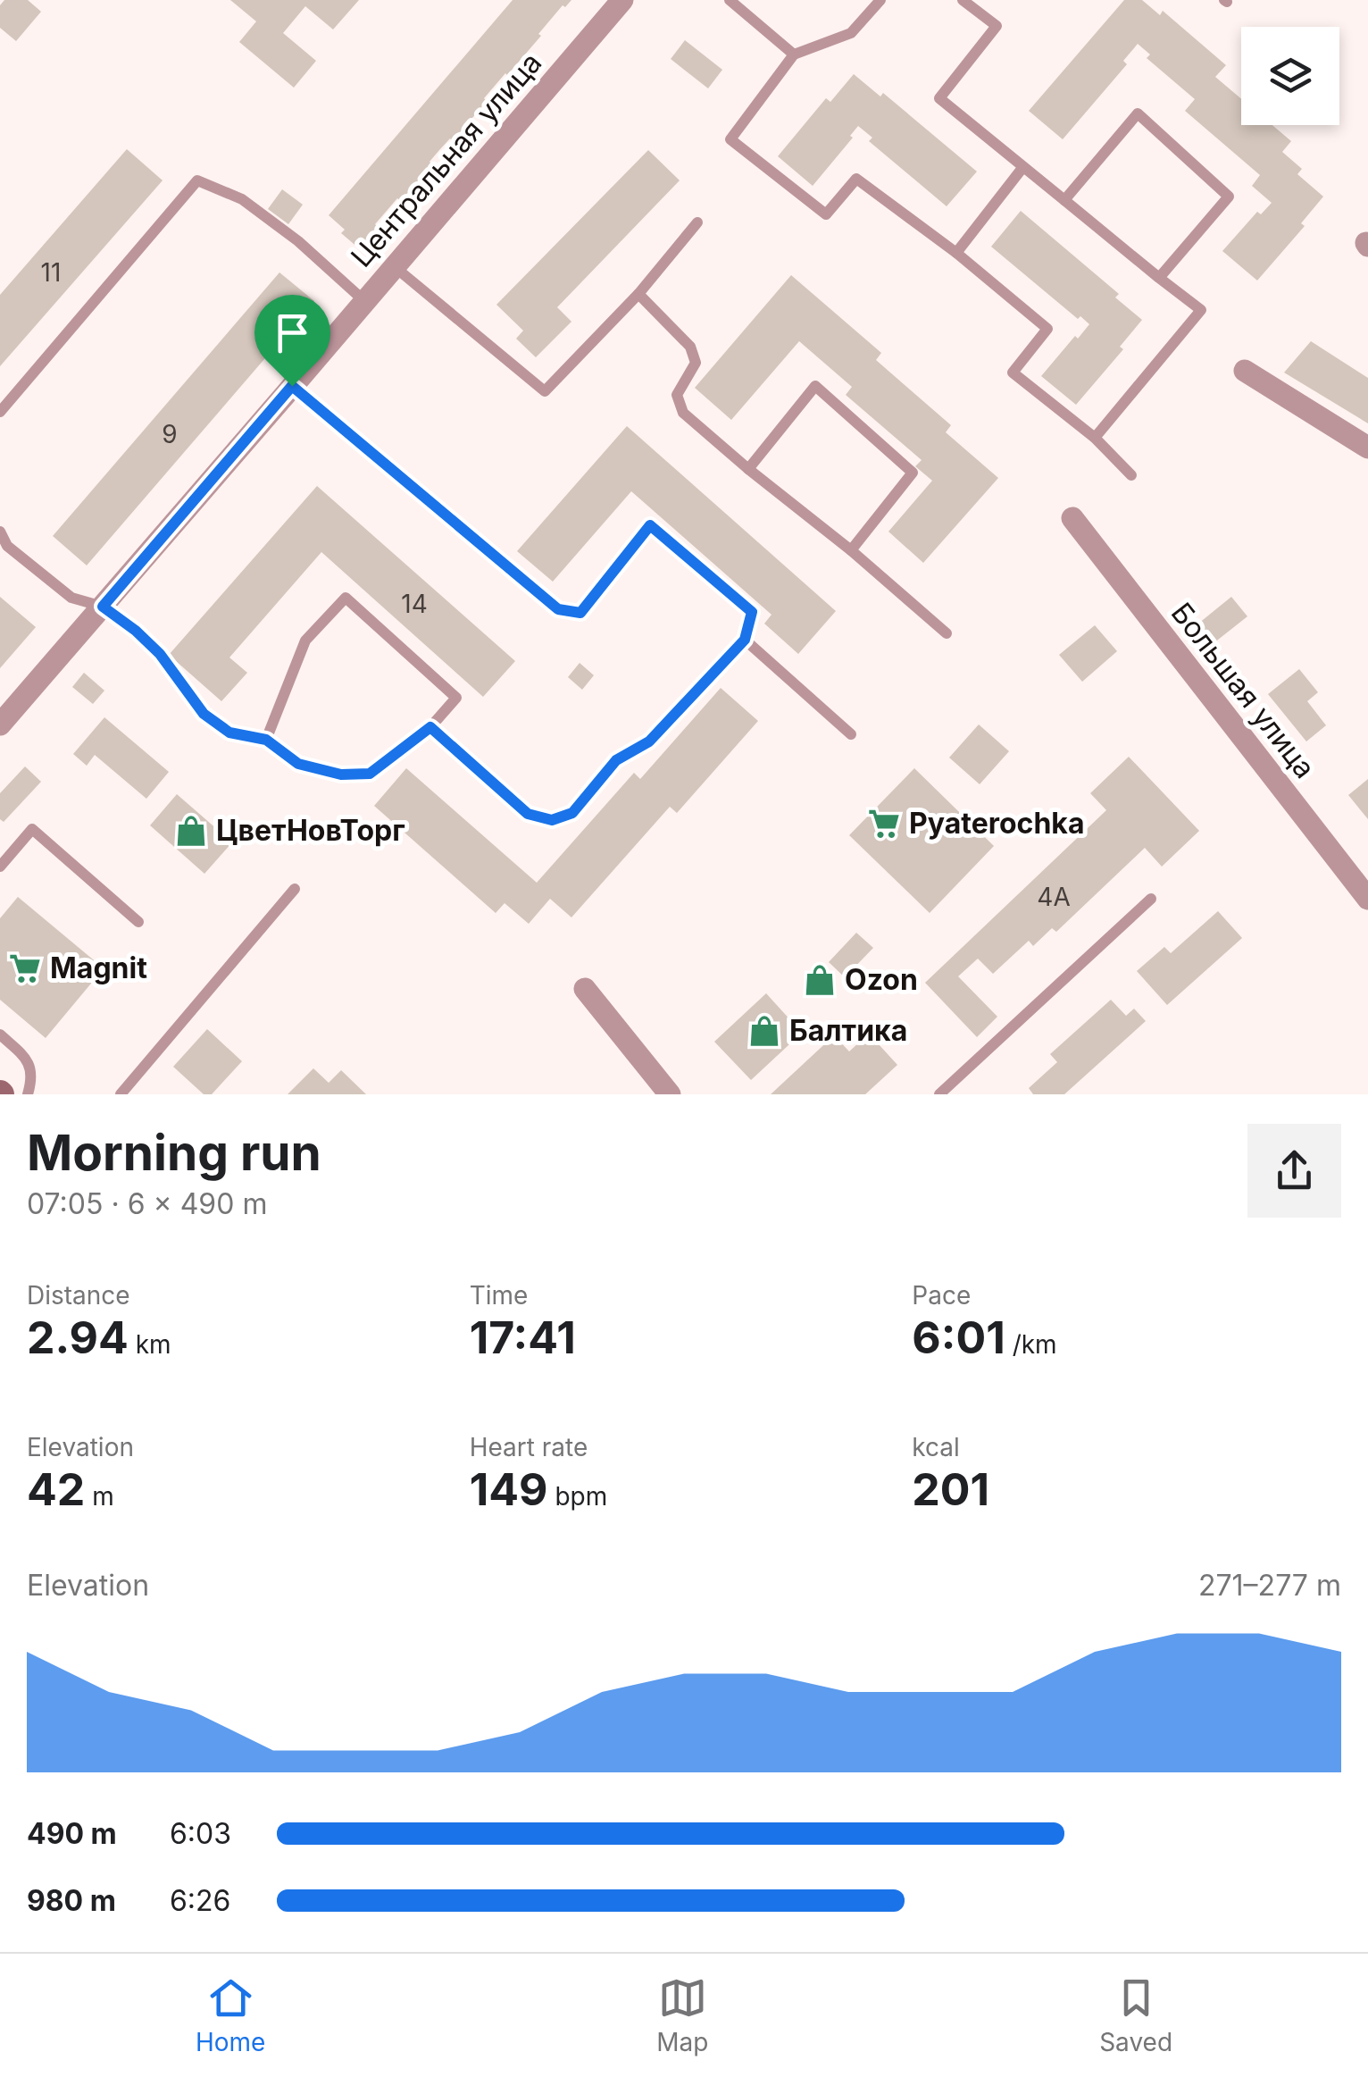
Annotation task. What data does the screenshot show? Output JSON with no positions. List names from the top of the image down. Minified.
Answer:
{"streets":{"street":["Центральная улица","Большая улица"]},"places":{"supermarket":["Pyaterochka","Magnit"],"shop":["ЦветНовТорг","Ozon","Балтика"]},"house_numbers":["11","9","14","4А"],"page":{"heading":["Morning run","07:05 · 6 × 490 m"],"stats":[["Distance","2.94 km"],["Time","17:41"],["Pace","6:01 /km"],["Elevation","42 m"],["Heart rate","149 bpm"],["kcal","201"]],"chart":["Elevation","271–277 m"],"list":[{"name":"490 m","note":"6:03"},{"name":"980 m","note":"6:26"}],"tabs":["Home","Map","Saved"]}}
